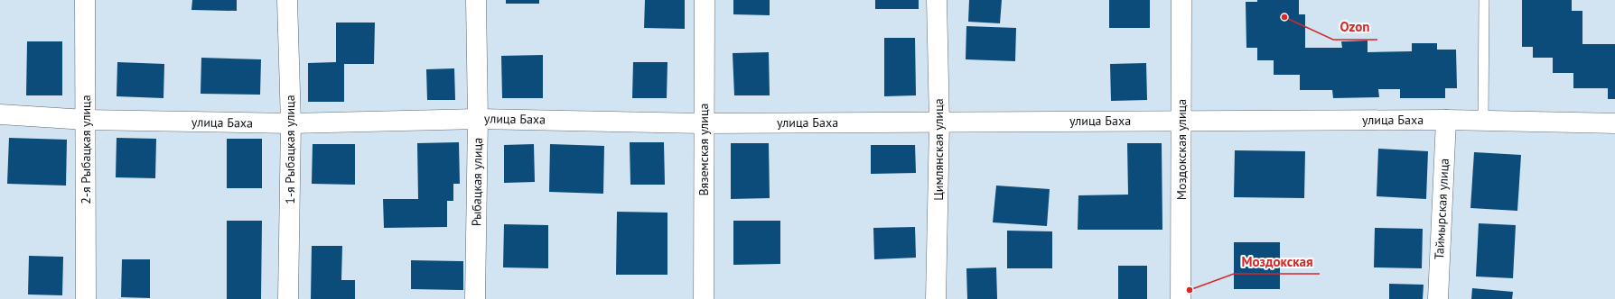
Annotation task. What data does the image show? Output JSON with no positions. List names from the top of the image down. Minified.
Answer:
{"streets":{"street":["улица Баха","2-я Рыбацкая улица","1-я Рыбацкая улица","Вяземская улица","Цимлянская улица","Моздокская улица","Рыбацкая улица","Таймырская улица"]},"crossings":[["улица Баха","2-я Рыбацкая улица"],["улица Баха","1-я Рыбацкая улица"],["улица Баха","Вяземская улица"],["улица Баха","Цимлянская улица"],["улица Баха","Моздокская улица"],["улица Баха","Рыбацкая улица"],["улица Баха","Таймырская улица"]],"places":["Ozon","Моздокская"]}
